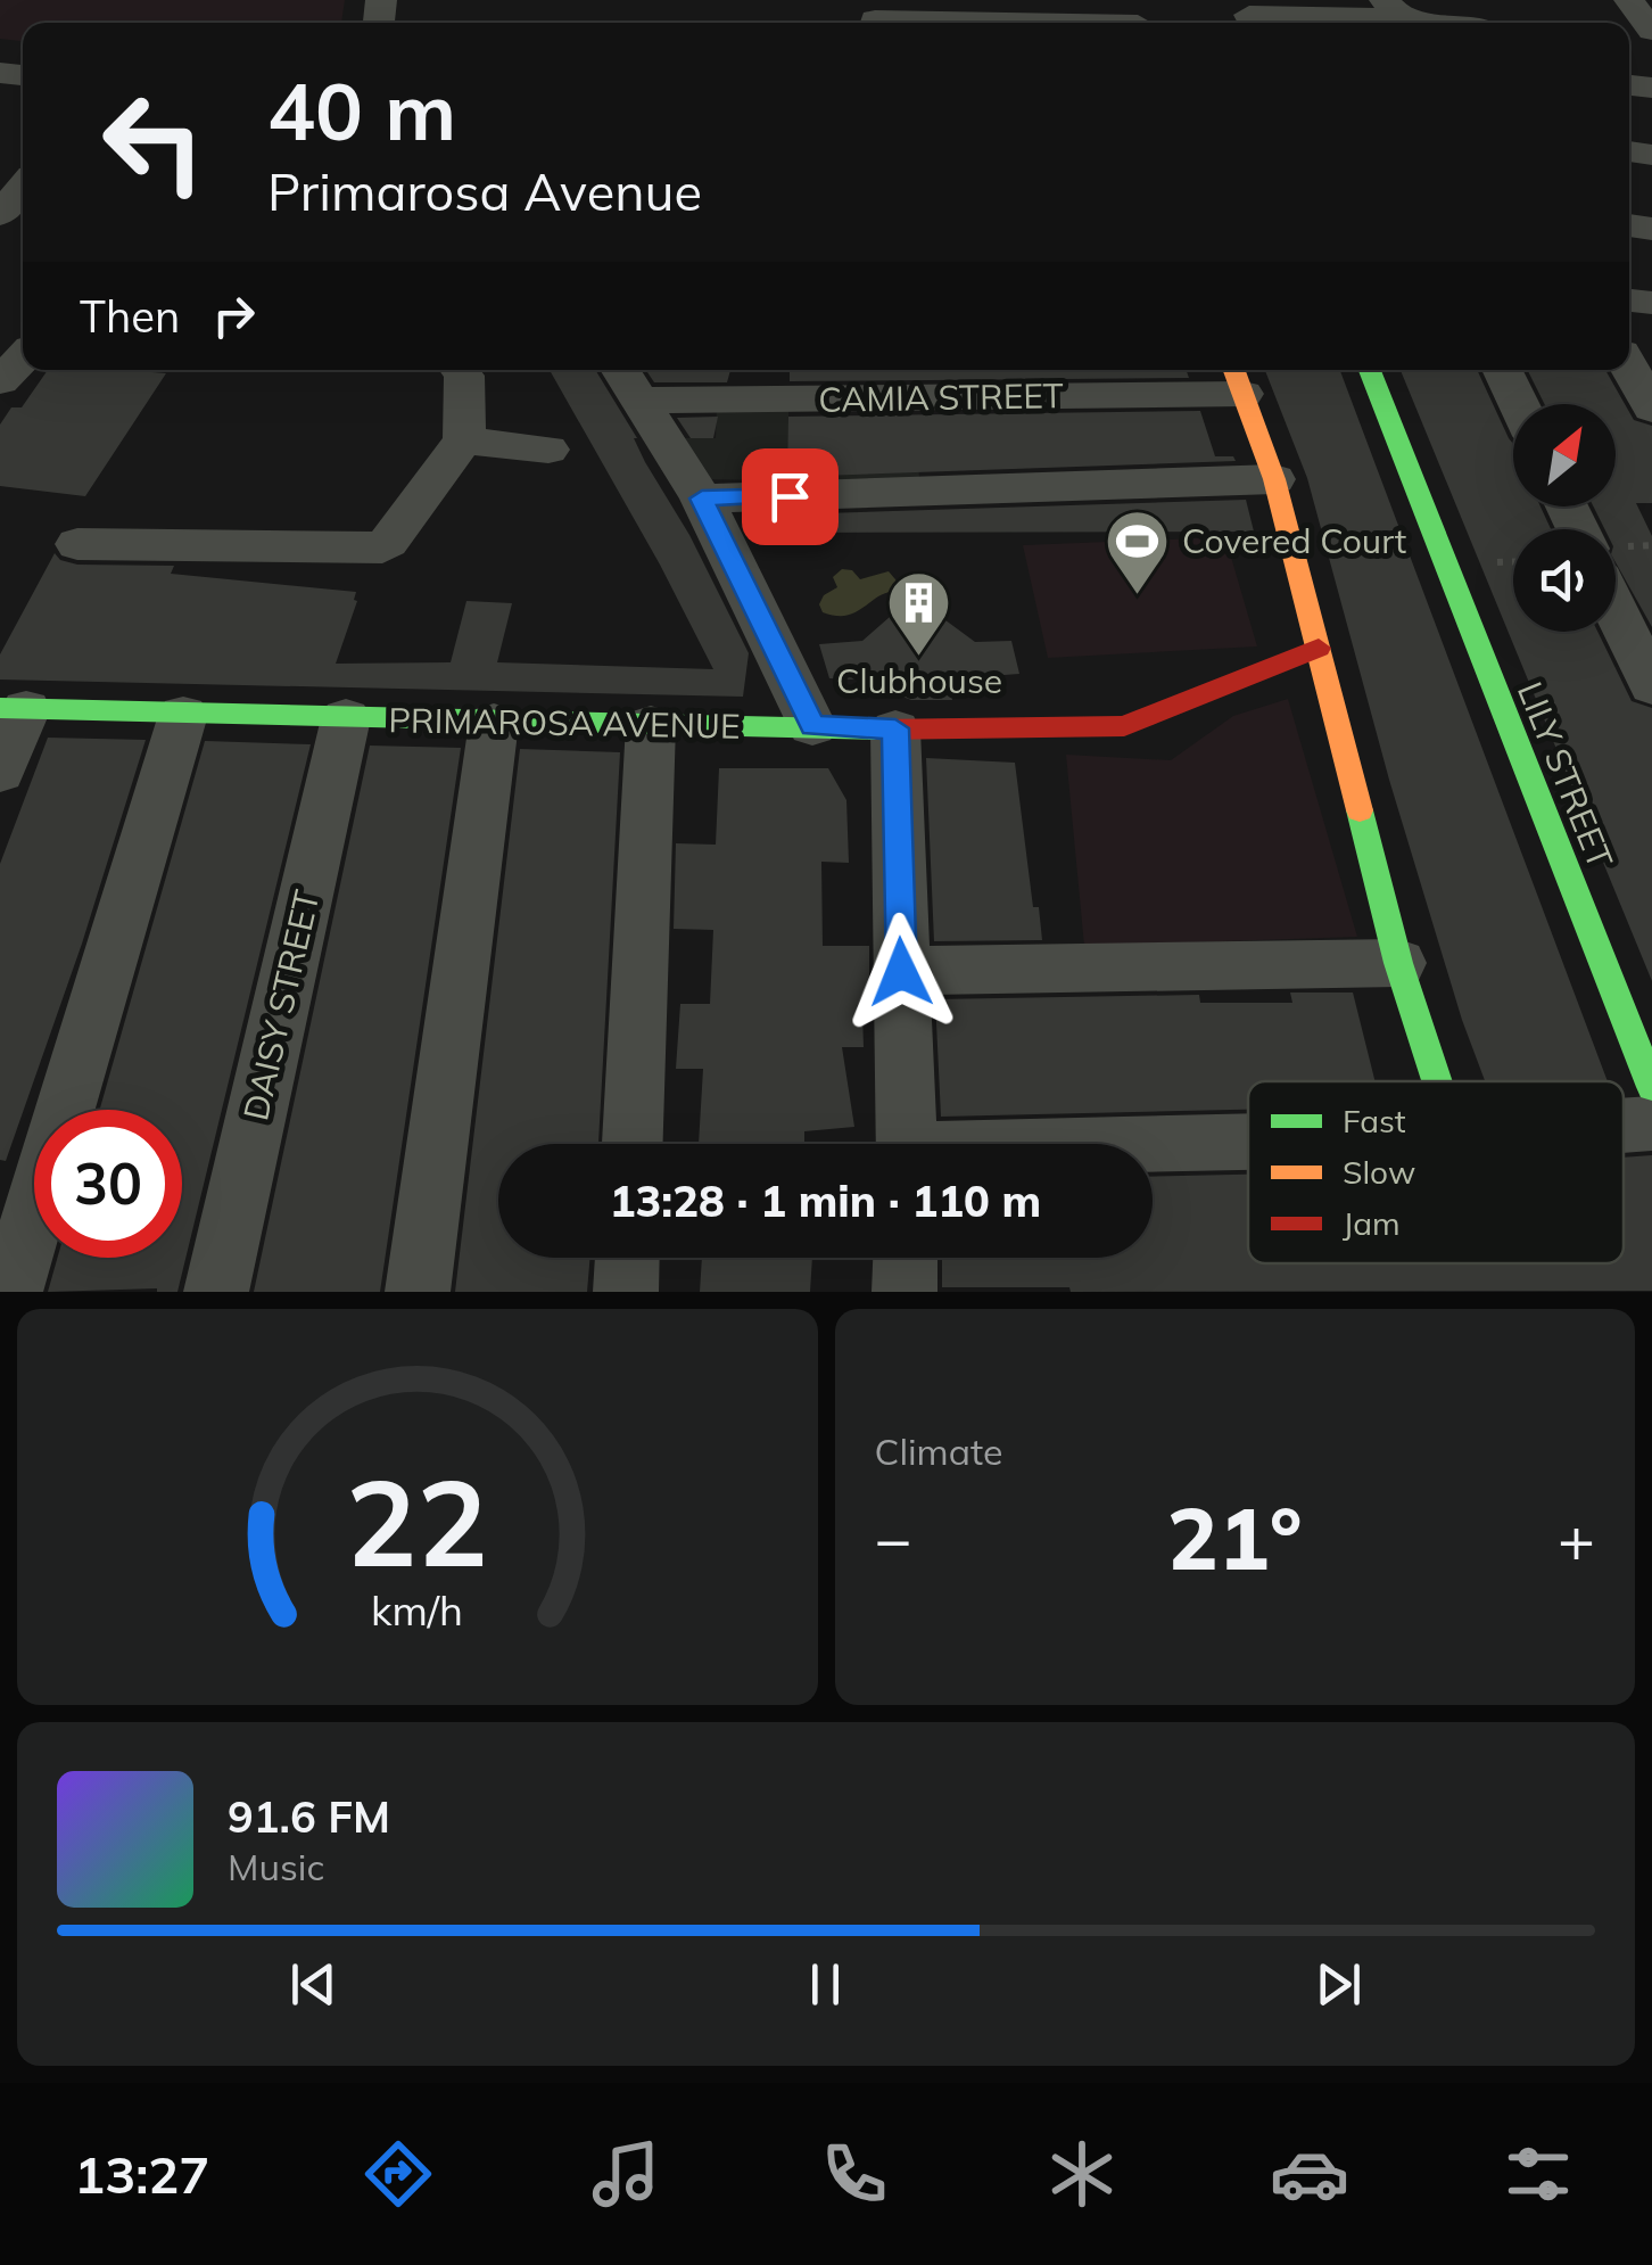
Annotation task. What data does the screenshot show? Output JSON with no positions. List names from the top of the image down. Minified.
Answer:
{"streets":{"street":["CAMIA STREET","PRIMAROSA AVENUE","LILY STREET","DAISY STREET"]},"crossings":[["PRIMAROSA AVENUE","DAISY STREET"]],"places":{"sports":["Covered Court"],"building":["Clubhouse"]},"legend":["Fast","Slow","Jam"],"north":"top right","page":{"turn":["40 m","Primarosa Avenue"],"then":"Then","limit":"30","trip":"13:28 · 1 min · 110 m","tile":"Climate","heat":["−","21°","+"],"song":["91.6 FM","Music"],"tabs":"13:27","gauge":["22","km/h"]}}
